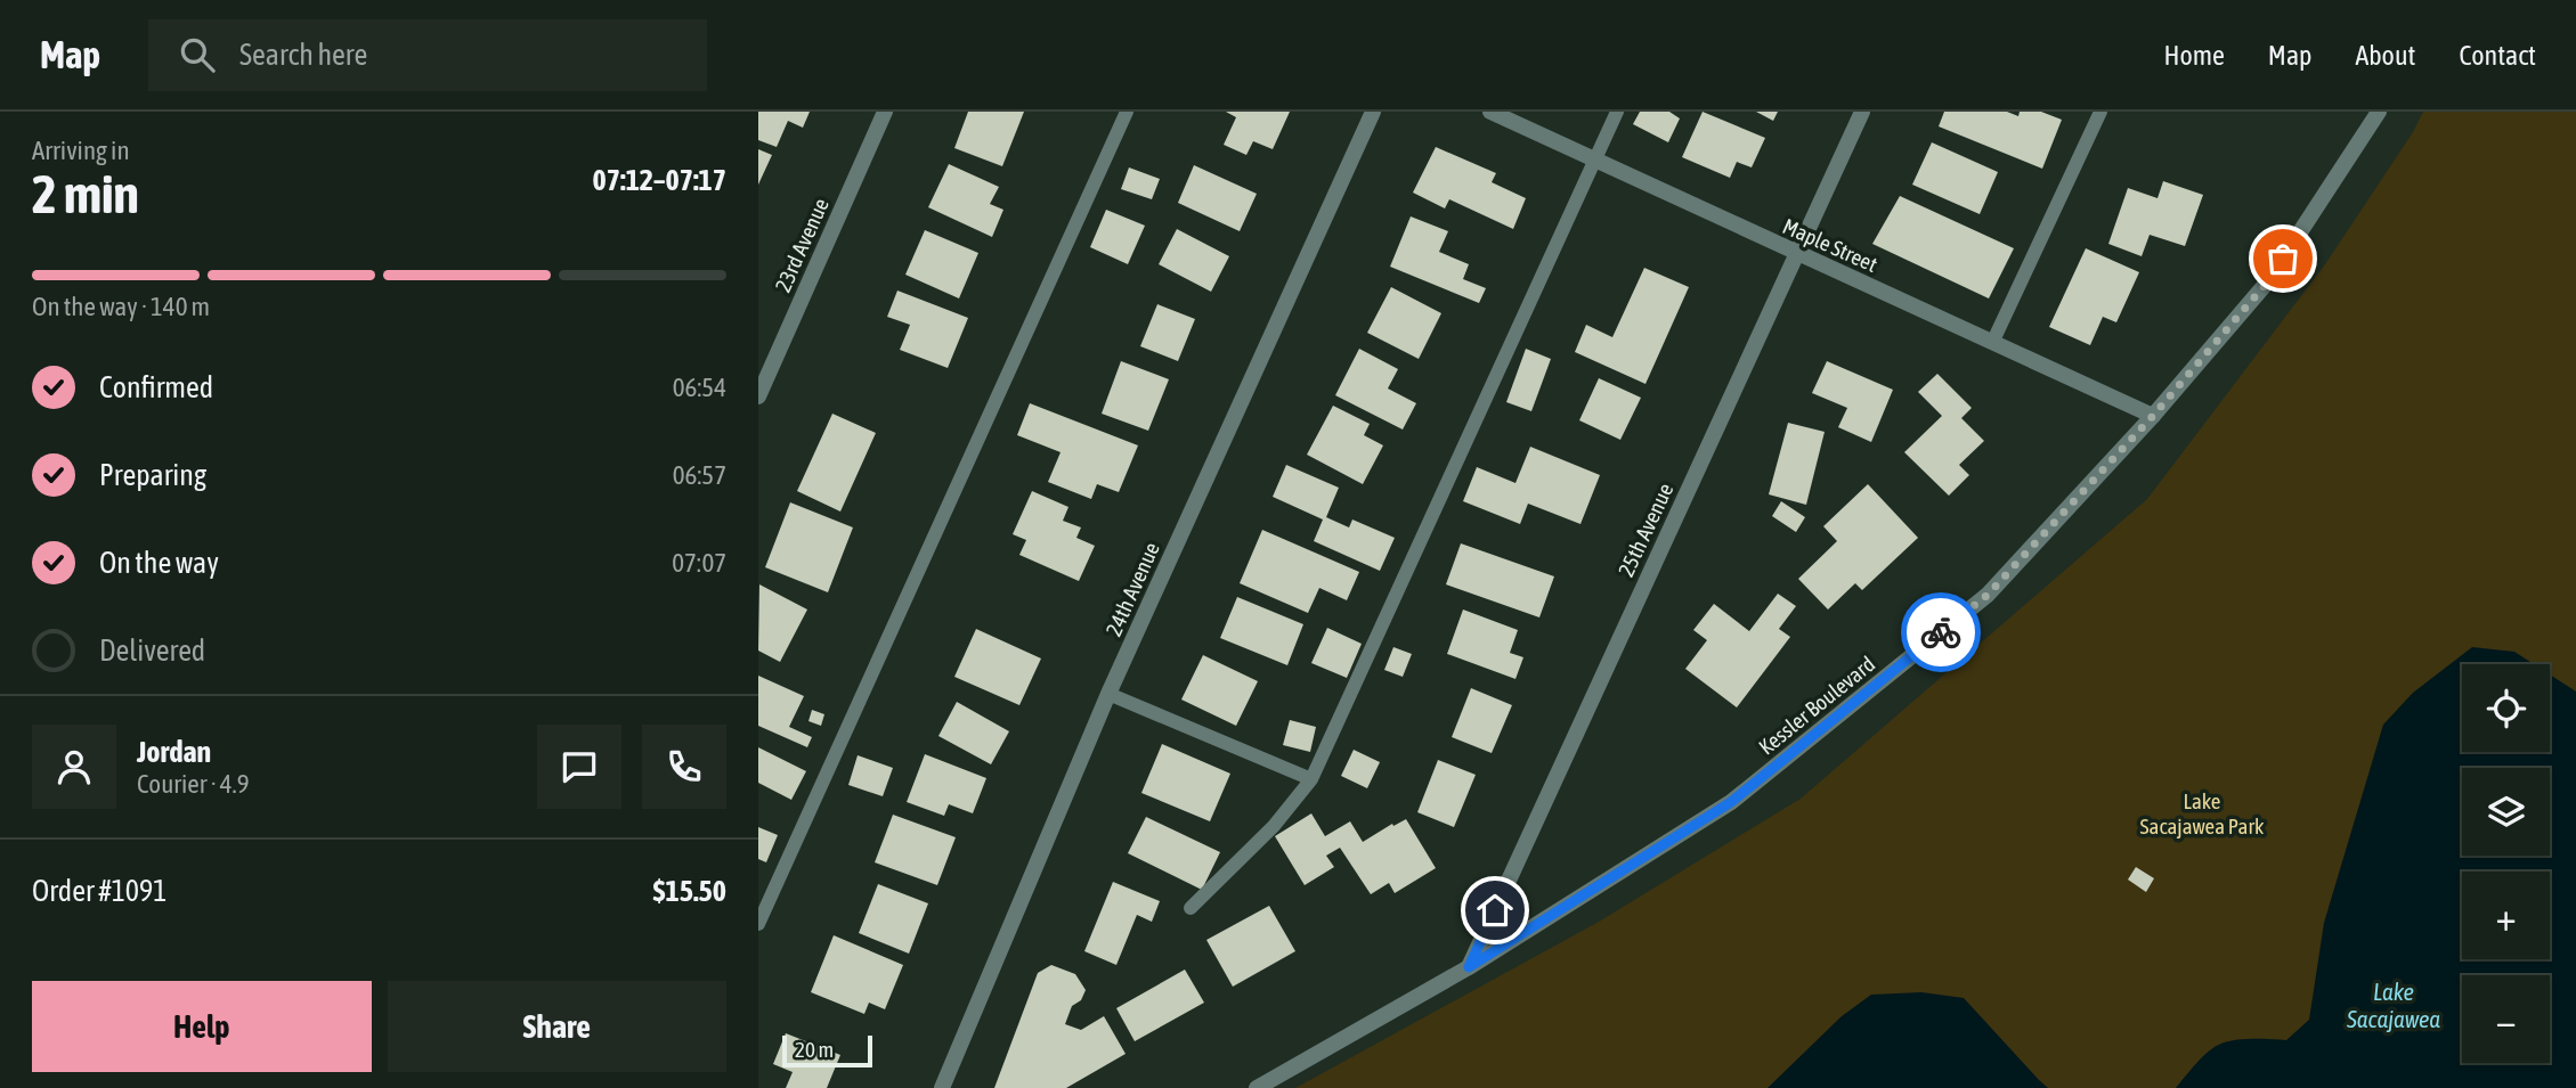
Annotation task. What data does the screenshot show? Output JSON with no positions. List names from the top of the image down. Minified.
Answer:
{"streets":{"street":["23rd Avenue","Maple Street","25th Avenue","24th Avenue","Kessler Boulevard"]},"crossings":[["Maple Street","25th Avenue"],["Maple Street","Kessler Boulevard"],["25th Avenue","Kessler Boulevard"]],"water":["Lake Sacajawea"],"parks":["Lake Sacajawea Park"],"scale_bar":"20 m","page":{"header":"Map","search":"Search here","nav":["Home","Map","About","Contact"],"heading":["2 min","Arriving in","07:12–07:17"],"panel":["Jordan","Courier · 4.9","Order #1091","$15.50"],"bar":"On the way · 140 m","list":[["Confirmed","06:54"],["Preparing","06:57"],["On the way","07:07"],"Delivered"],"map_buttons":["+","−"],"buttons":["Help","Share"],"scale":"20 m"}}
